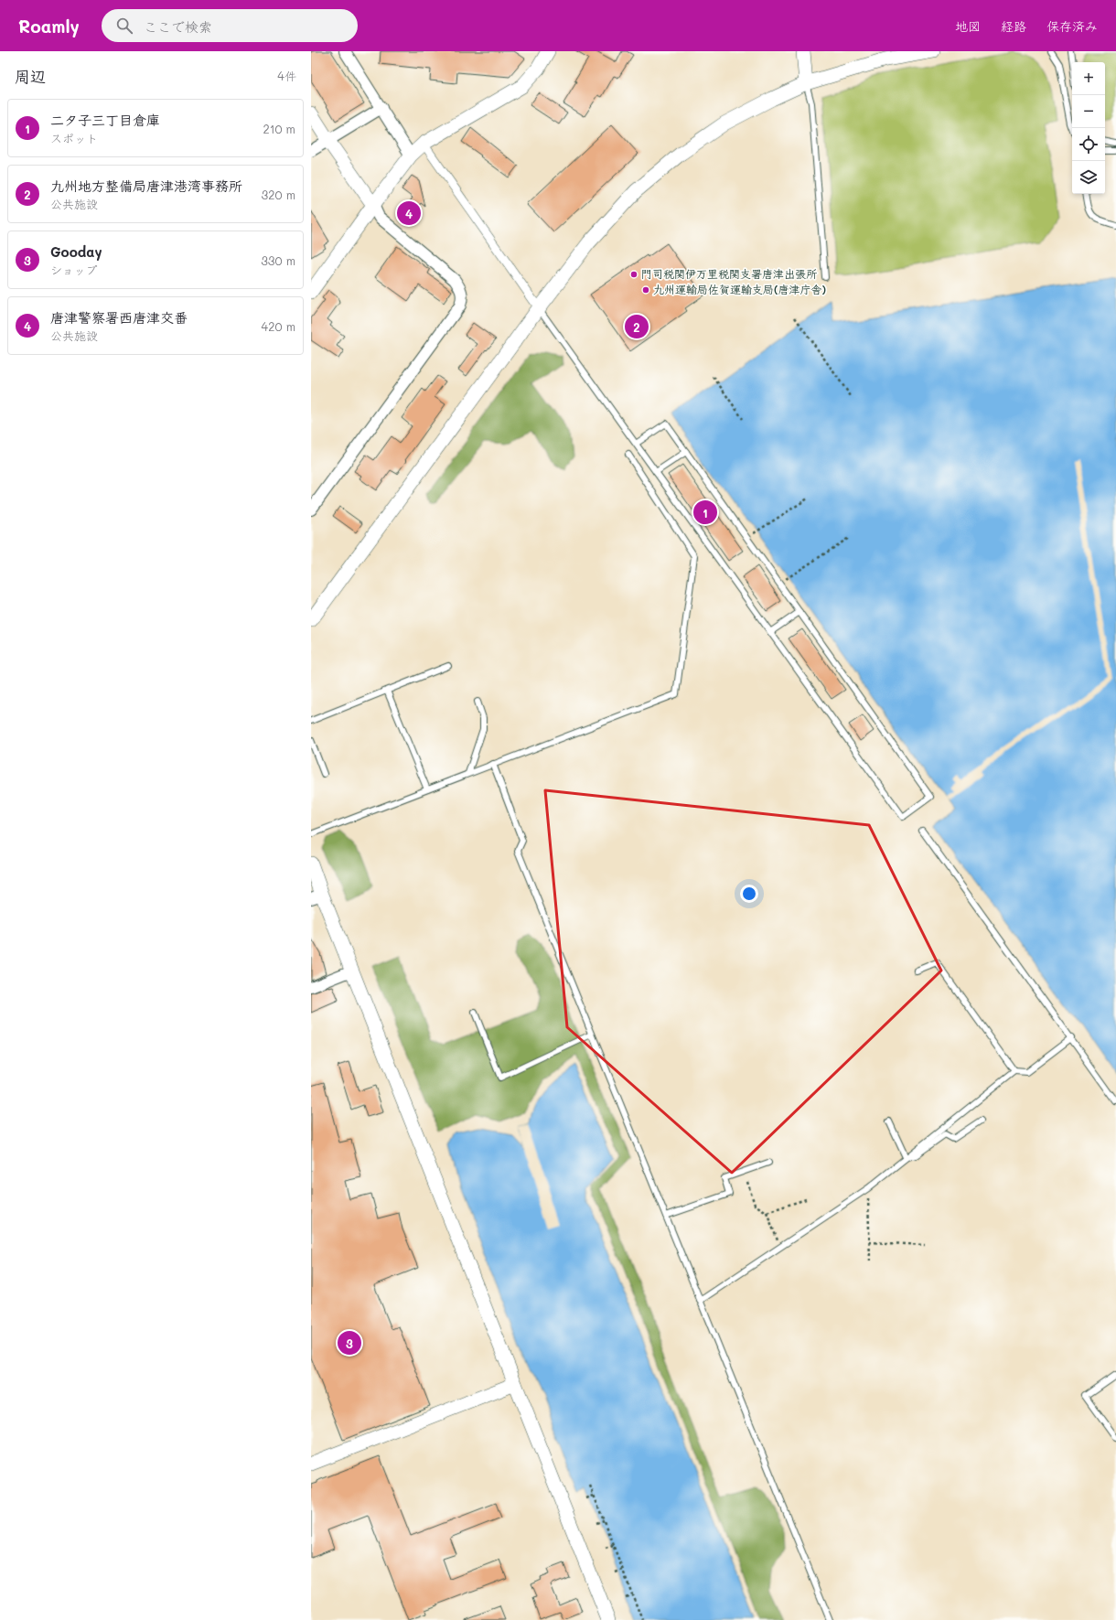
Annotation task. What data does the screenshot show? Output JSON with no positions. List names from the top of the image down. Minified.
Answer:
{"places":["門司税関伊万里税関支署唐津出張所","九州運輸局佐賀運輸支局(唐津庁舎)"],"page":{"header":"Roamly","search":"ここで検索","nav":["地図","経路","保存済み"],"heading":["周辺","4件"],"map_buttons":["+","−"],"list":[{"mark":"1","name":"二タ子三丁目倉庫","note":"スポット","value":"210 m"},{"mark":"2","name":"九州地方整備局唐津港湾事務所","note":"公共施設","value":"320 m"},{"mark":"3","name":"Gooday","note":"ショップ","value":"330 m"},{"mark":"4","name":"唐津警察署西唐津交番","note":"公共施設","value":"420 m"}],"pins":["4","2","1","3"]}}
